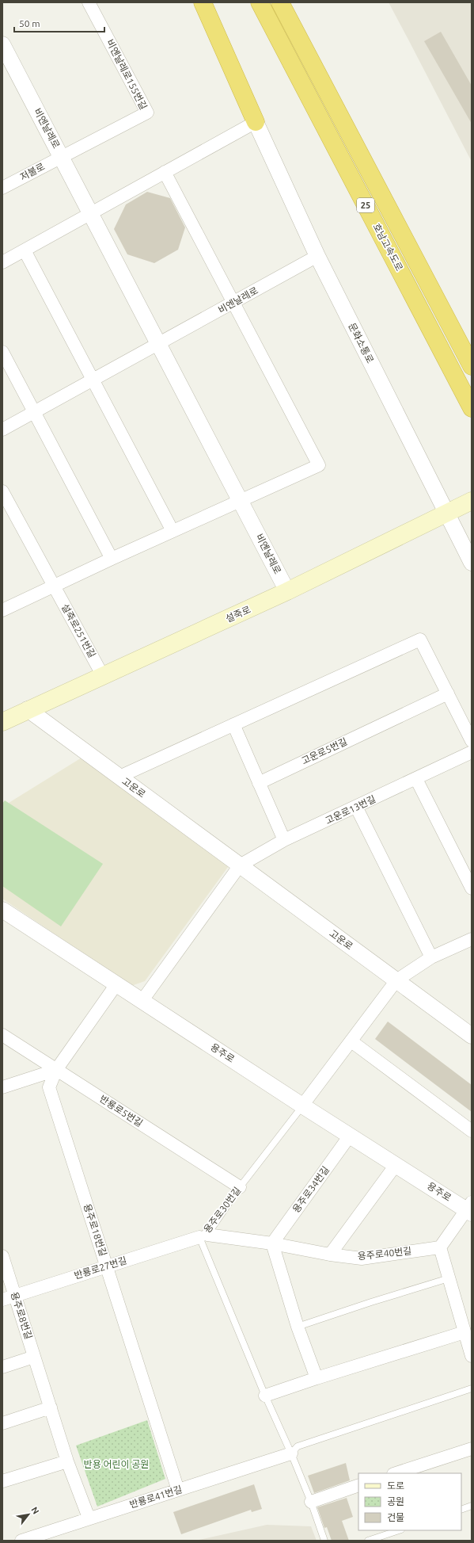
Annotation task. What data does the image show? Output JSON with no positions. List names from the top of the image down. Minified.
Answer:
{"streets":{"highway":["25","호남고속도로"],"main road":["설죽로"],"street":["비엔날레로155번길","비엔날레로","저불로","문화소통로","설죽로251번길","고운로5번길","고운로","고운로13번길","용주로","반룡로5번길","용주로34번길","용주로18번길","용주로40번길","반룡로27번길","용주로8번길","반룡로41번길"],"lane":["용주로30번길"]},"crossings":[["비엔날레로155번길","비엔날레로"],["비엔날레로155번길","저불로"],["비엔날레로","저불로"],["비엔날레로","문화소통로"],["비엔날레로","설죽로"],["문화소통로","설죽로"],["설죽로","설죽로251번길"],["설죽로","고운로"],["고운로","고운로13번길"],["용주로","용주로34번길"],["용주로","용주로30번길"],["용주로","용주로18번길"],["반룡로5번길","용주로30번길"],["반룡로5번길","용주로18번길"],["용주로30번길","반룡로27번길"],["용주로30번길","반룡로41번길"],["용주로18번길","반룡로27번길"],["용주로18번길","반룡로41번길"],["반룡로27번길","용주로8번길"],["용주로8번길","반룡로41번길"]],"parks":["반용 어린이 공원"],"legend":["도로","공원","건물"],"scale_bar":"50 m","north":"top right"}
